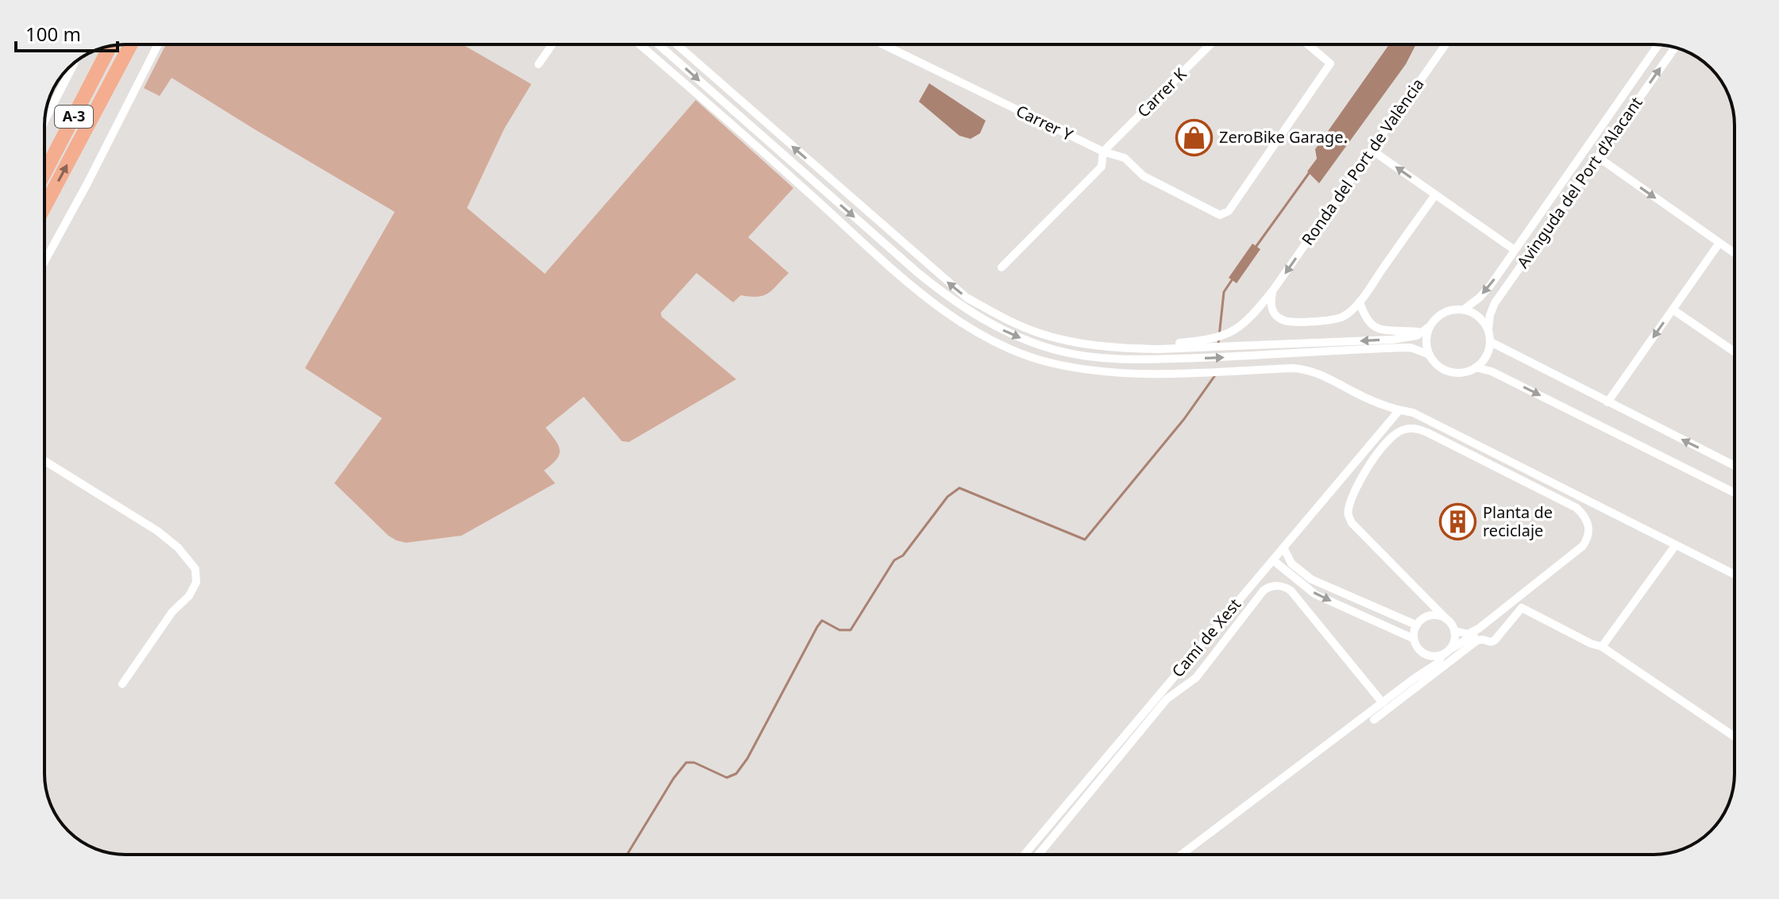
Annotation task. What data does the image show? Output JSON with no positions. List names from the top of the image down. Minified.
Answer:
{"streets":{"highway":["A-3"],"street":["Carrer K","Carrer Y","Ronda del Port de València","Avinguda del Port d'Alacant","Camí de Xest"]},"crossings":[["Carrer K","Carrer Y"]],"places":{"shop":["ZeroBike Garage."],"building":["Planta de reciclaje"]},"scale_bar":"100 m"}
